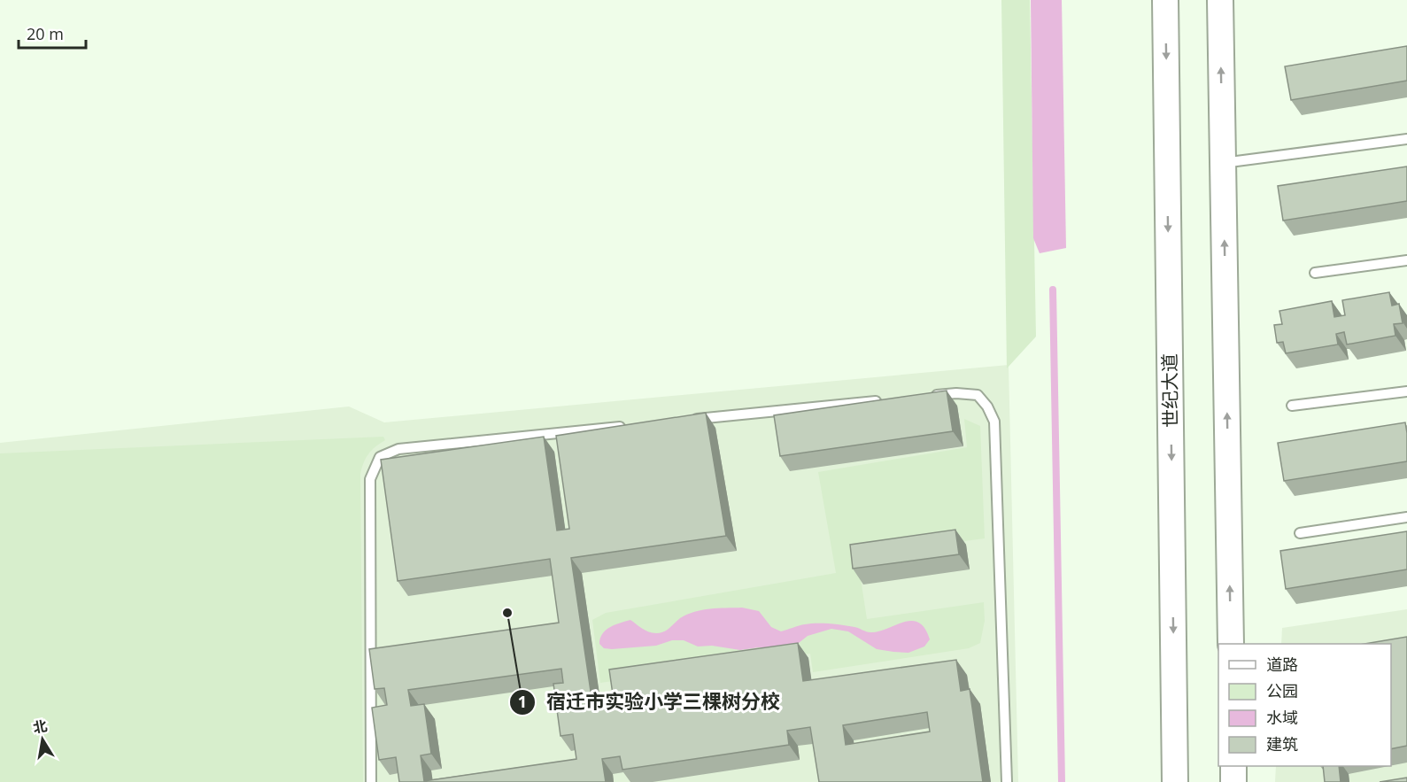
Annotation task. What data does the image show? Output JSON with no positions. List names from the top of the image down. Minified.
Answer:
{"streets":{"street":["世纪大道"]},"places":["宿迁市实验小学三棵树分校"],"legend":["道路","公园","水域","建筑"],"scale_bar":"20 m","north":"top"}
